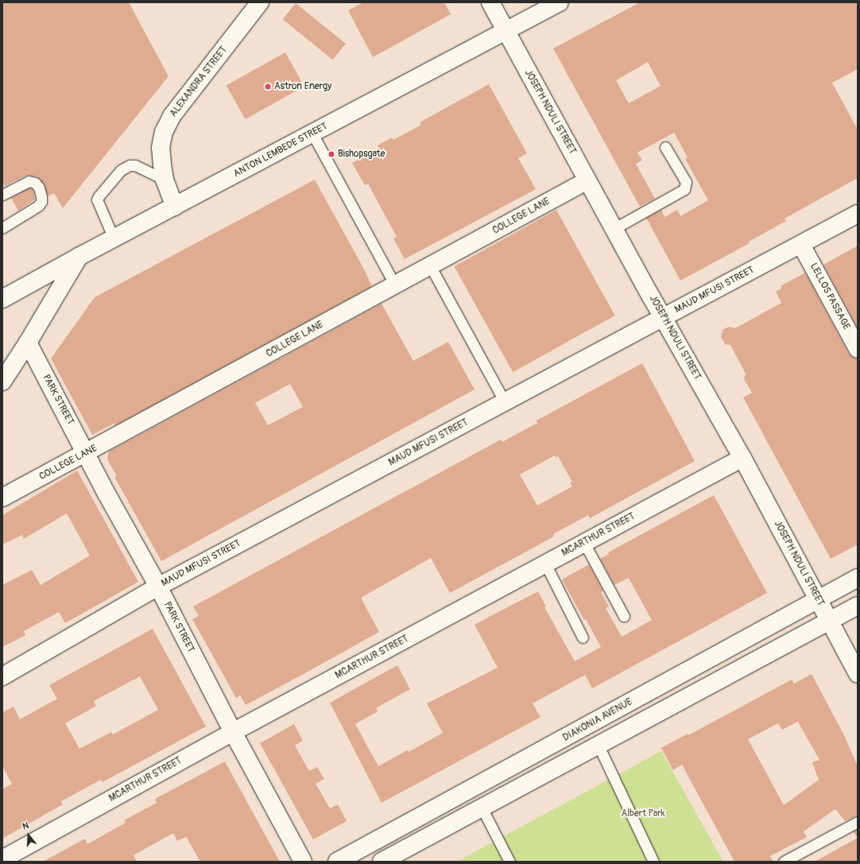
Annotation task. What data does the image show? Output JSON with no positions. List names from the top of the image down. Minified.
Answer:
{"streets":{"main road":["ALEXANDRA STREET","JOSEPH NDULI STREET","ANTON LEMBEDE STREET","COLLEGE LANE","MAUD MFUSI STREET","LELLOS PASSAGE","PARK STREET","MCARTHUR STREET","DIAKONIA AVENUE"]},"crossings":[["ALEXANDRA STREET","ANTON LEMBEDE STREET"],["JOSEPH NDULI STREET","ANTON LEMBEDE STREET"],["JOSEPH NDULI STREET","COLLEGE LANE"],["JOSEPH NDULI STREET","MAUD MFUSI STREET"],["JOSEPH NDULI STREET","MCARTHUR STREET"],["JOSEPH NDULI STREET","DIAKONIA AVENUE"],["COLLEGE LANE","PARK STREET"],["MAUD MFUSI STREET","LELLOS PASSAGE"],["MAUD MFUSI STREET","PARK STREET"],["PARK STREET","MCARTHUR STREET"]],"parks":["Albert Park"],"places":["Astron Energy","Bishopsgate"],"north":"top"}
